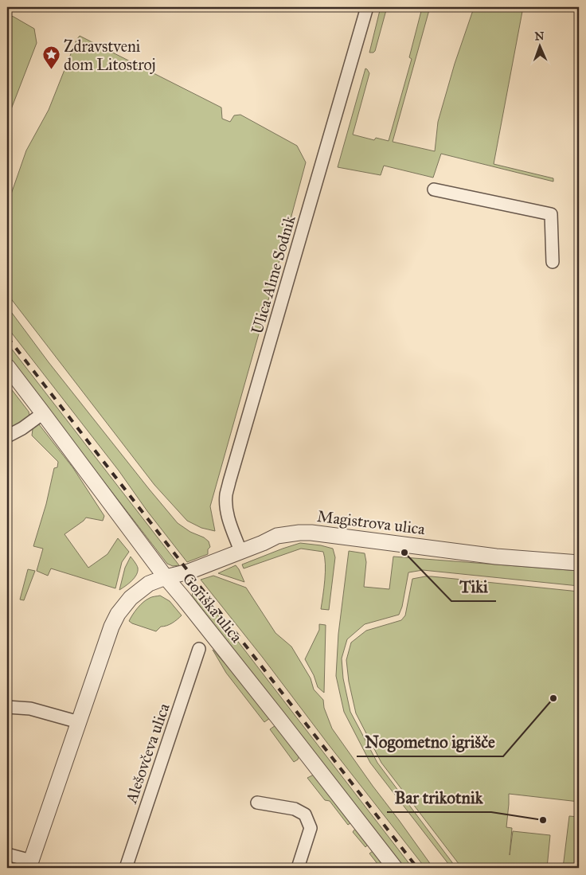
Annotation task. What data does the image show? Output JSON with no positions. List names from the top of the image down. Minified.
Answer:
{"streets":{"street":["Ulica Alme Sodnik","Magistrova ulica","Goriška ulica","Alešovčeva ulica"]},"crossings":[["Ulica Alme Sodnik","Magistrova ulica"],["Magistrova ulica","Goriška ulica"]],"places":{"place":["Zdravstveni dom Litostroj"],"other":["Tiki","Nogometno igrišče","Bar trikotnik"]},"north":"top"}
